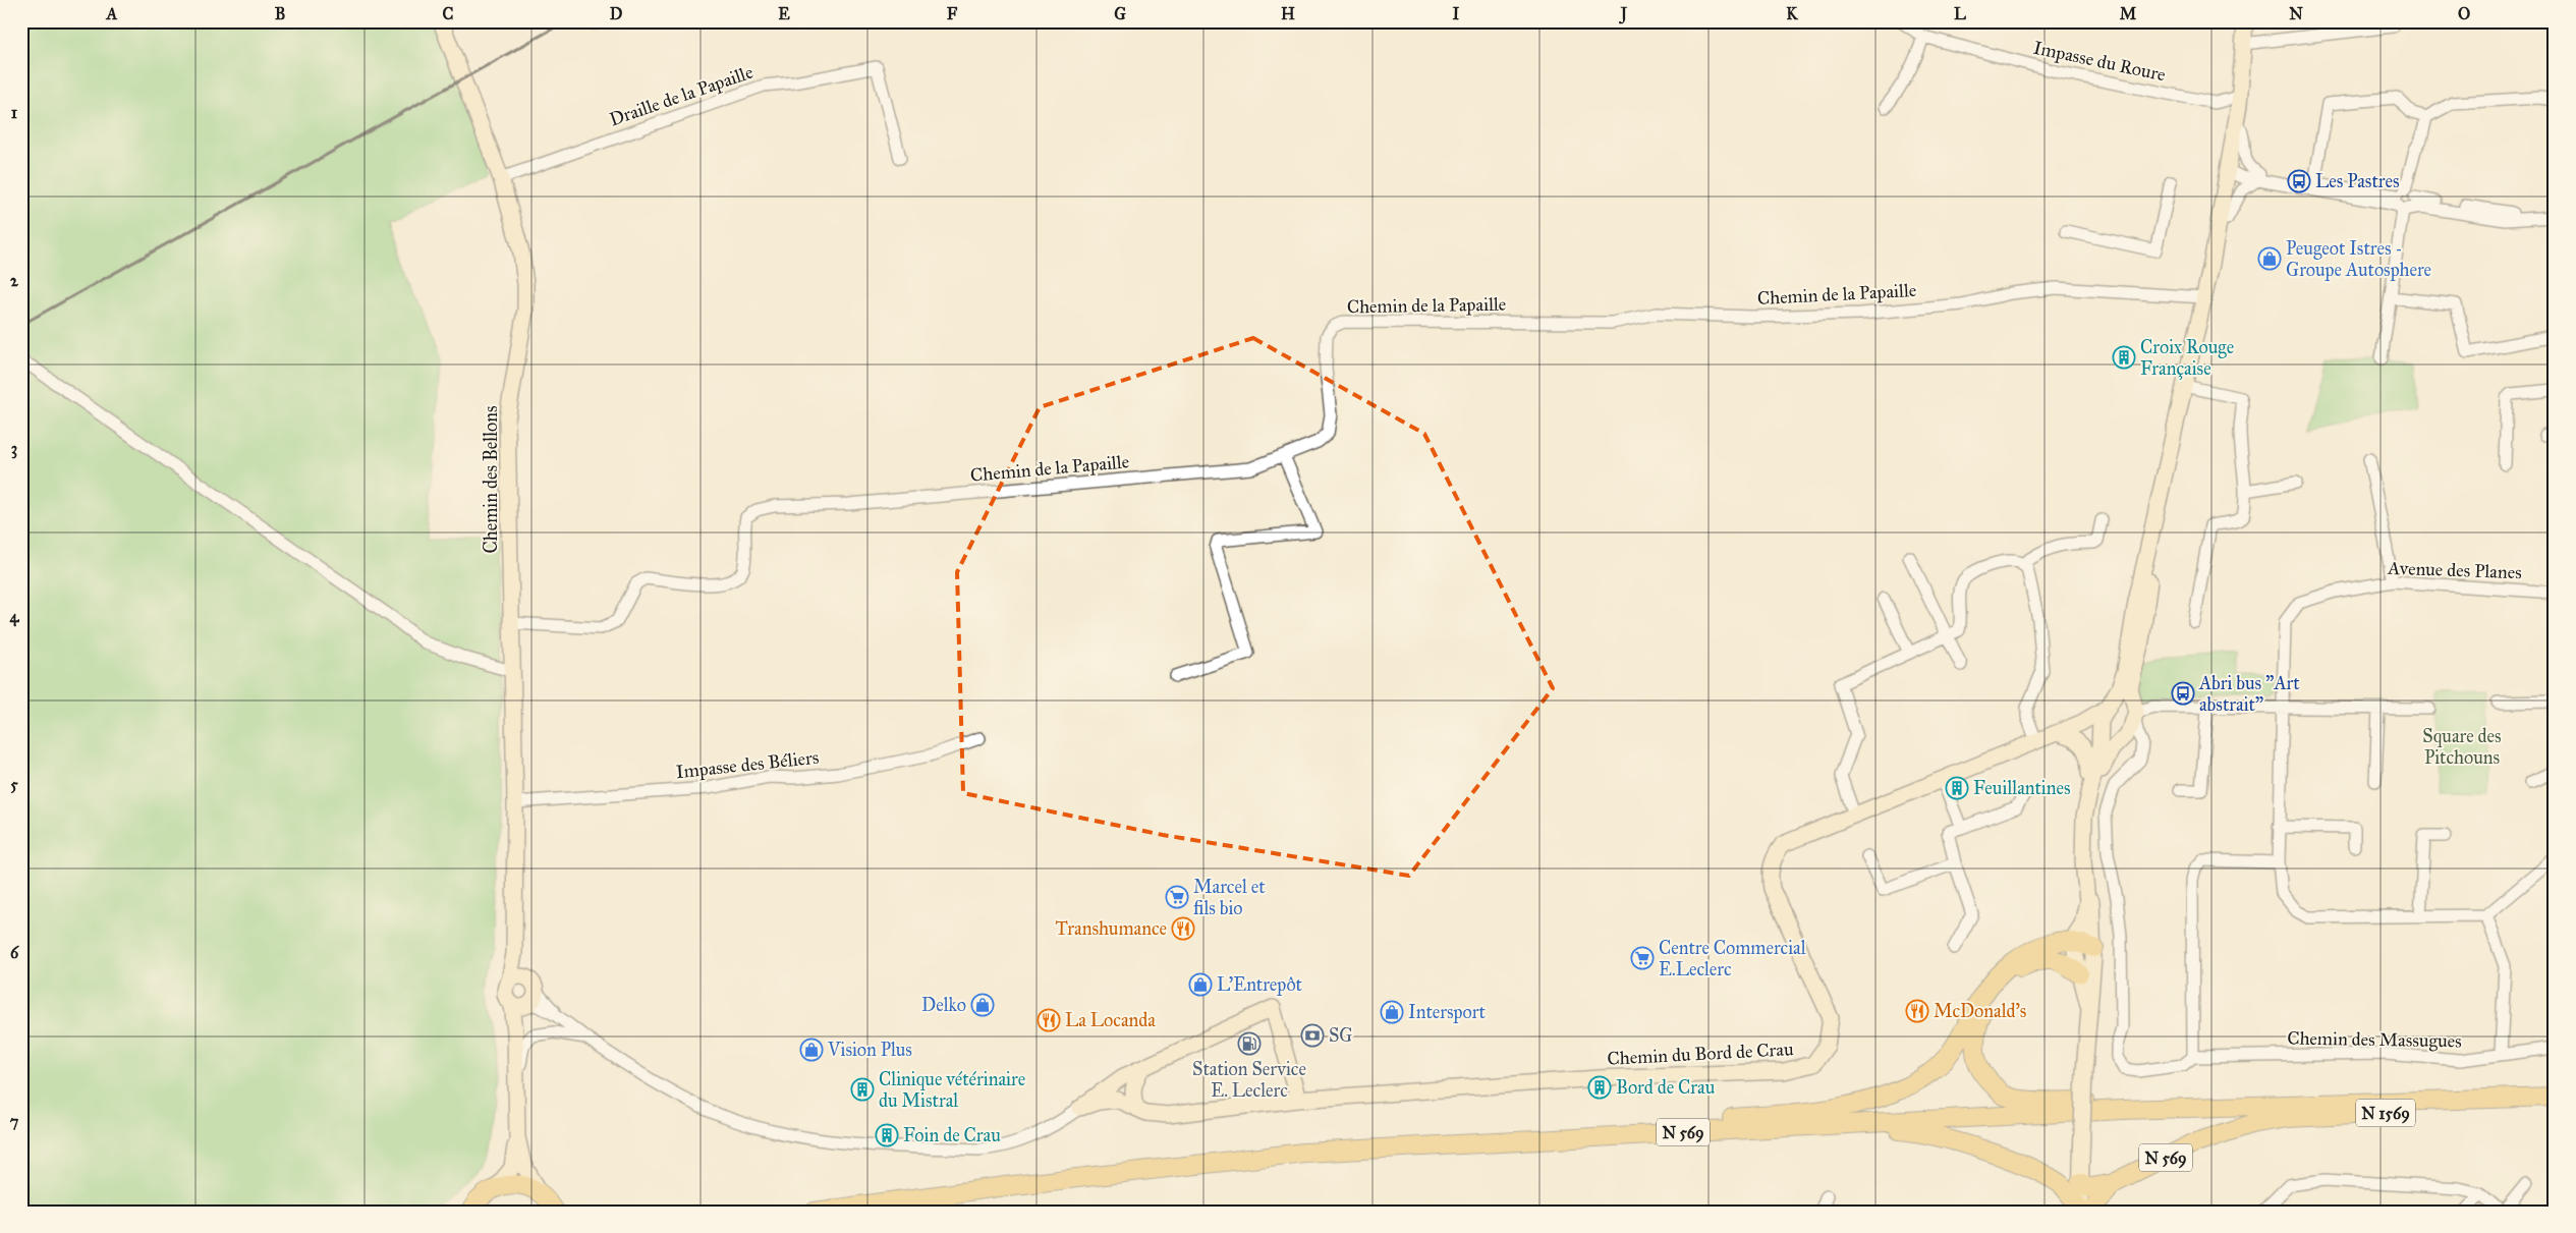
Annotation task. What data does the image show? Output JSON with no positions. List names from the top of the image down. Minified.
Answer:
{"streets":{"main road":["Chemin des Bellons","Chemin du Bord de Crau","N 1569","N 569"],"street":["Impasse du Roure","Draille de la Papaille","Chemin de la Papaille","Avenue des Planes","Impasse des Béliers","Chemin des Massugues"]},"crossings":[["Draille de la Papaille","Chemin des Bellons"],["Chemin de la Papaille","Chemin des Bellons"],["Chemin des Bellons","Impasse des Béliers"],["N 1569","N 569"]],"parks":["Square des Pitchouns"],"places":{"bus stop":["Les Pastres","Abri bus \"Art abstrait\""],"shop":["Peugeot Istres - Groupe Autosphere","L'Entrepôt","Delko","Intersport","Vision Plus"],"building":["Croix Rouge Française","Feuillantines","Bord de Crau","Clinique vétérinaire du Mistral","Foin de Crau"],"supermarket":["Marcel et fils bio","Centre Commercial E.Leclerc"],"restaurant":["Transhumance","McDonald's","La Locanda"],"bank":["SG"],"fuel station":["Station Service E. Leclerc"]},"grid":{"columns":["A","B","C","D","E","F","G","H","I","J","K","L","M","N","O"],"rows":["1","2","3","4","5","6","7"]}}
